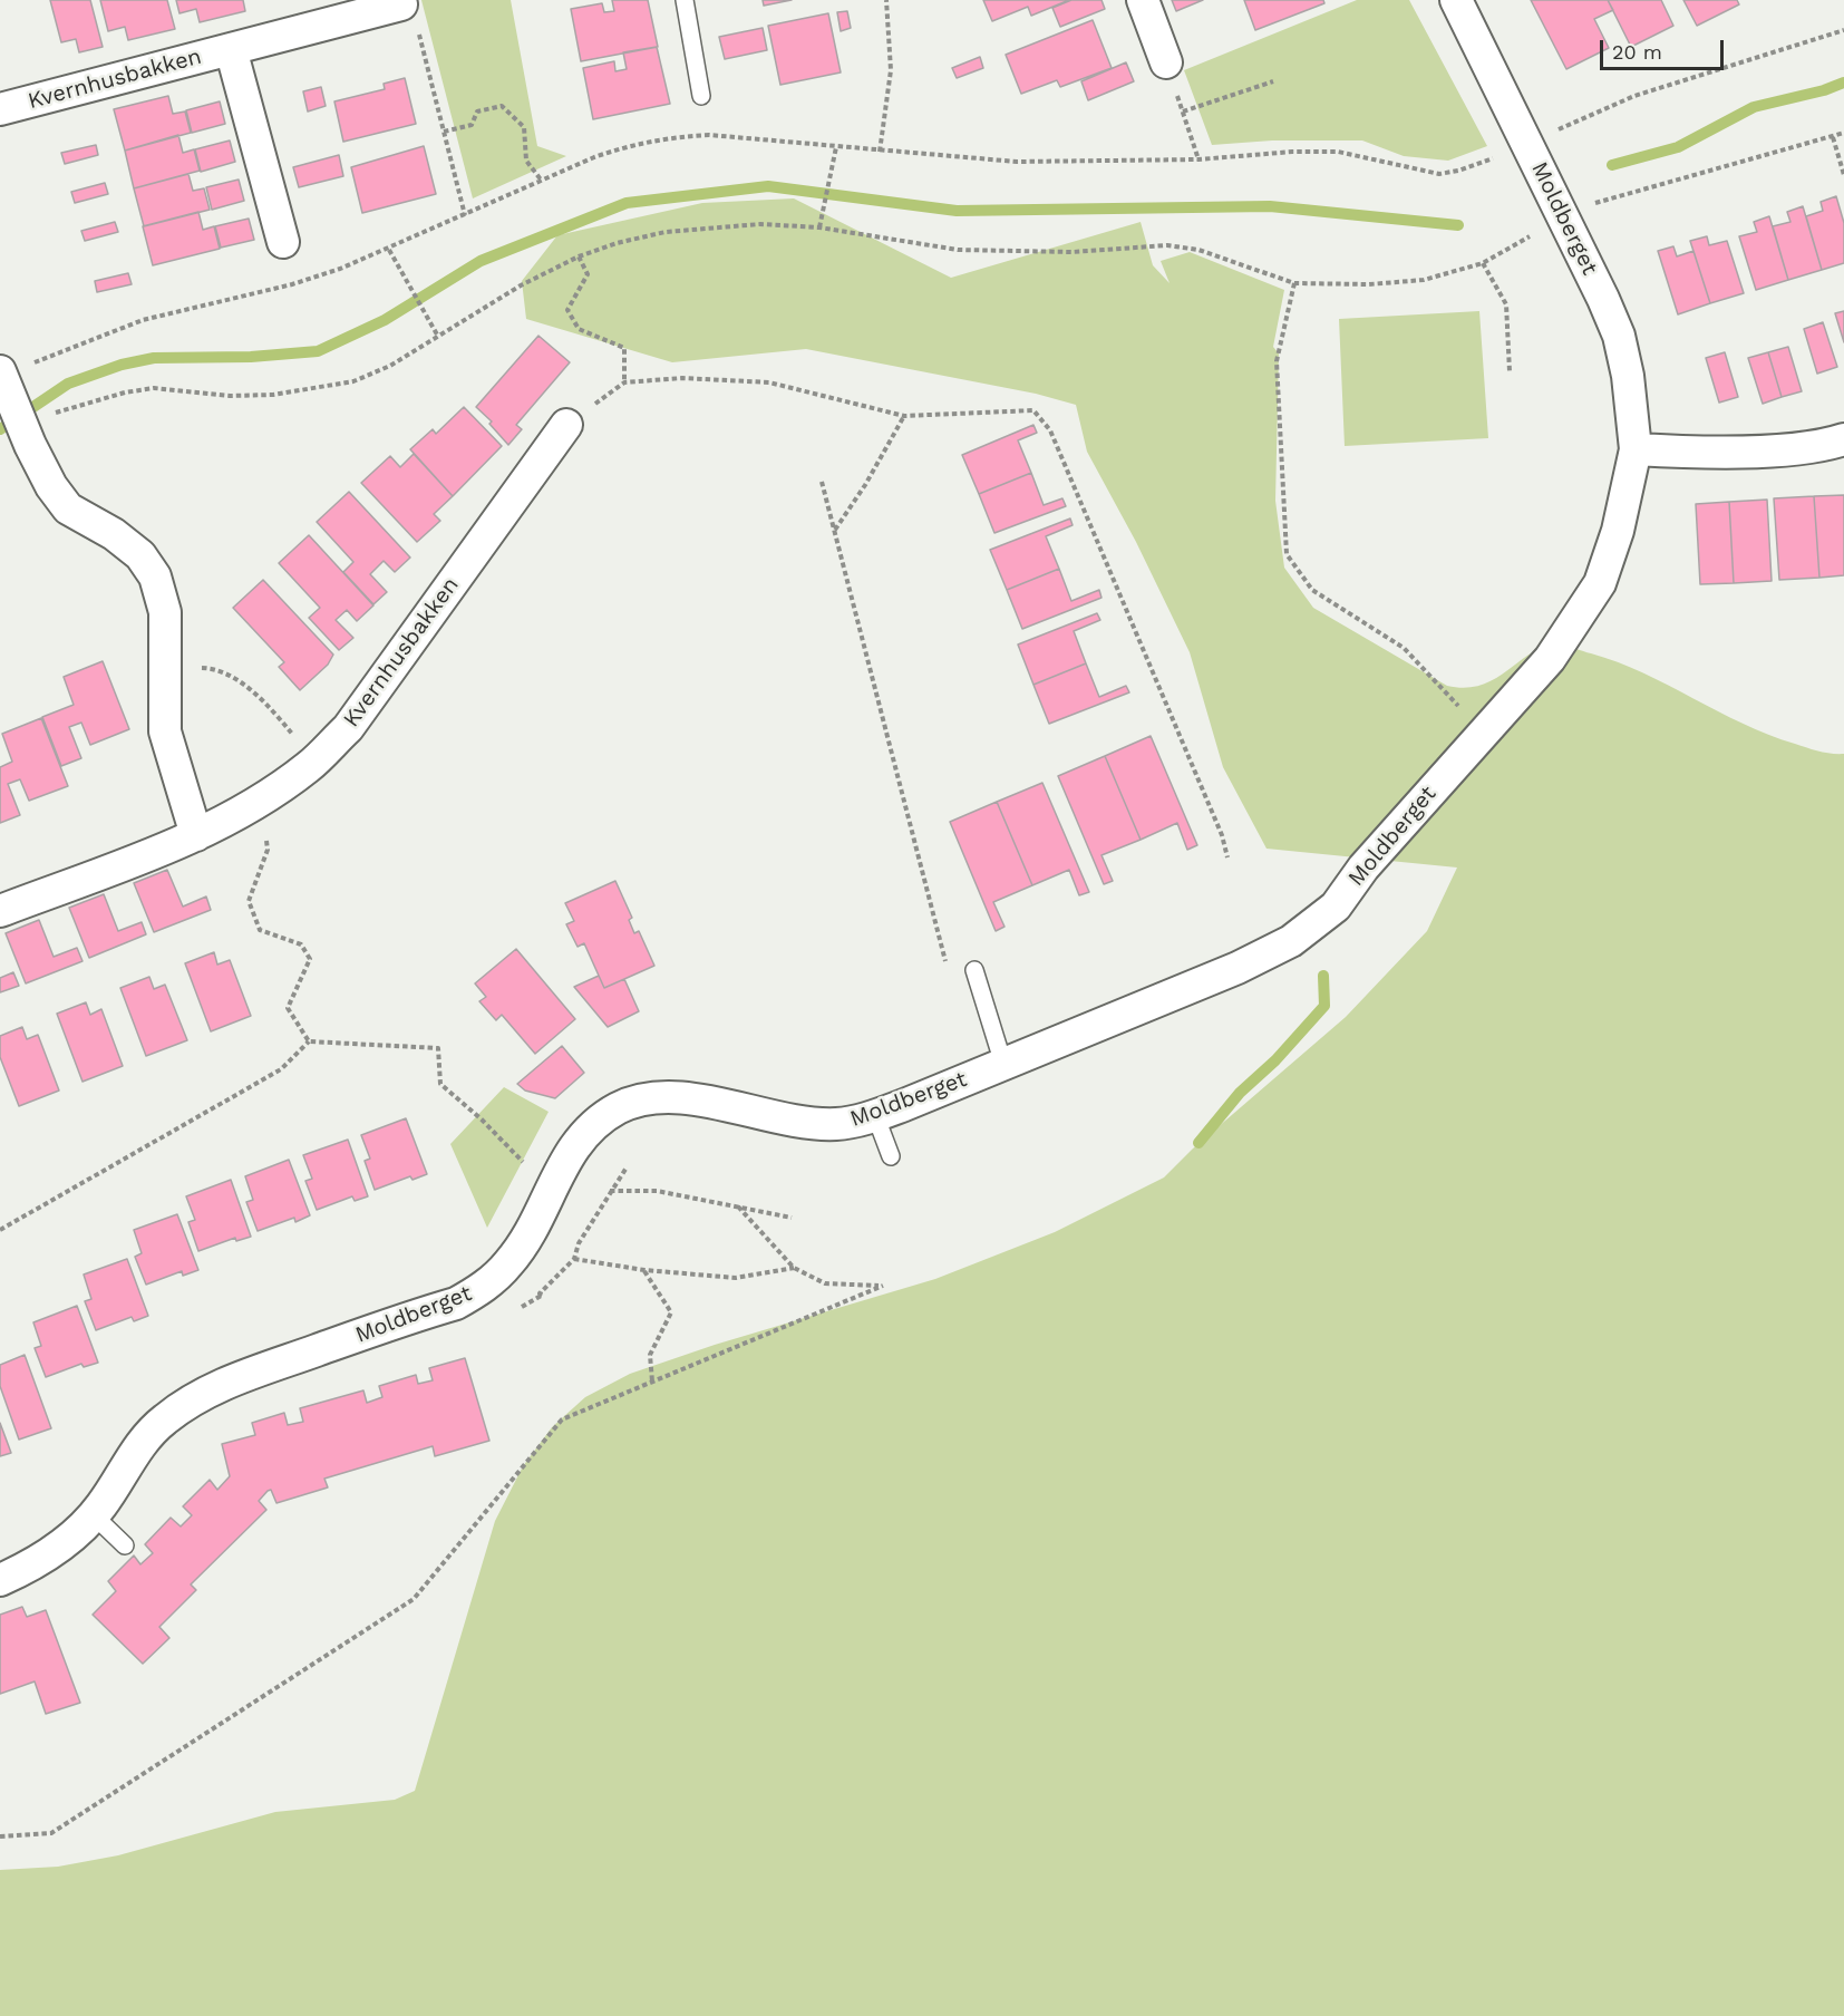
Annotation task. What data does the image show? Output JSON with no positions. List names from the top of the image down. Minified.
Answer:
{"streets":{"street":["Kvernhusbakken","Moldberget"]},"scale_bar":"20 m"}
